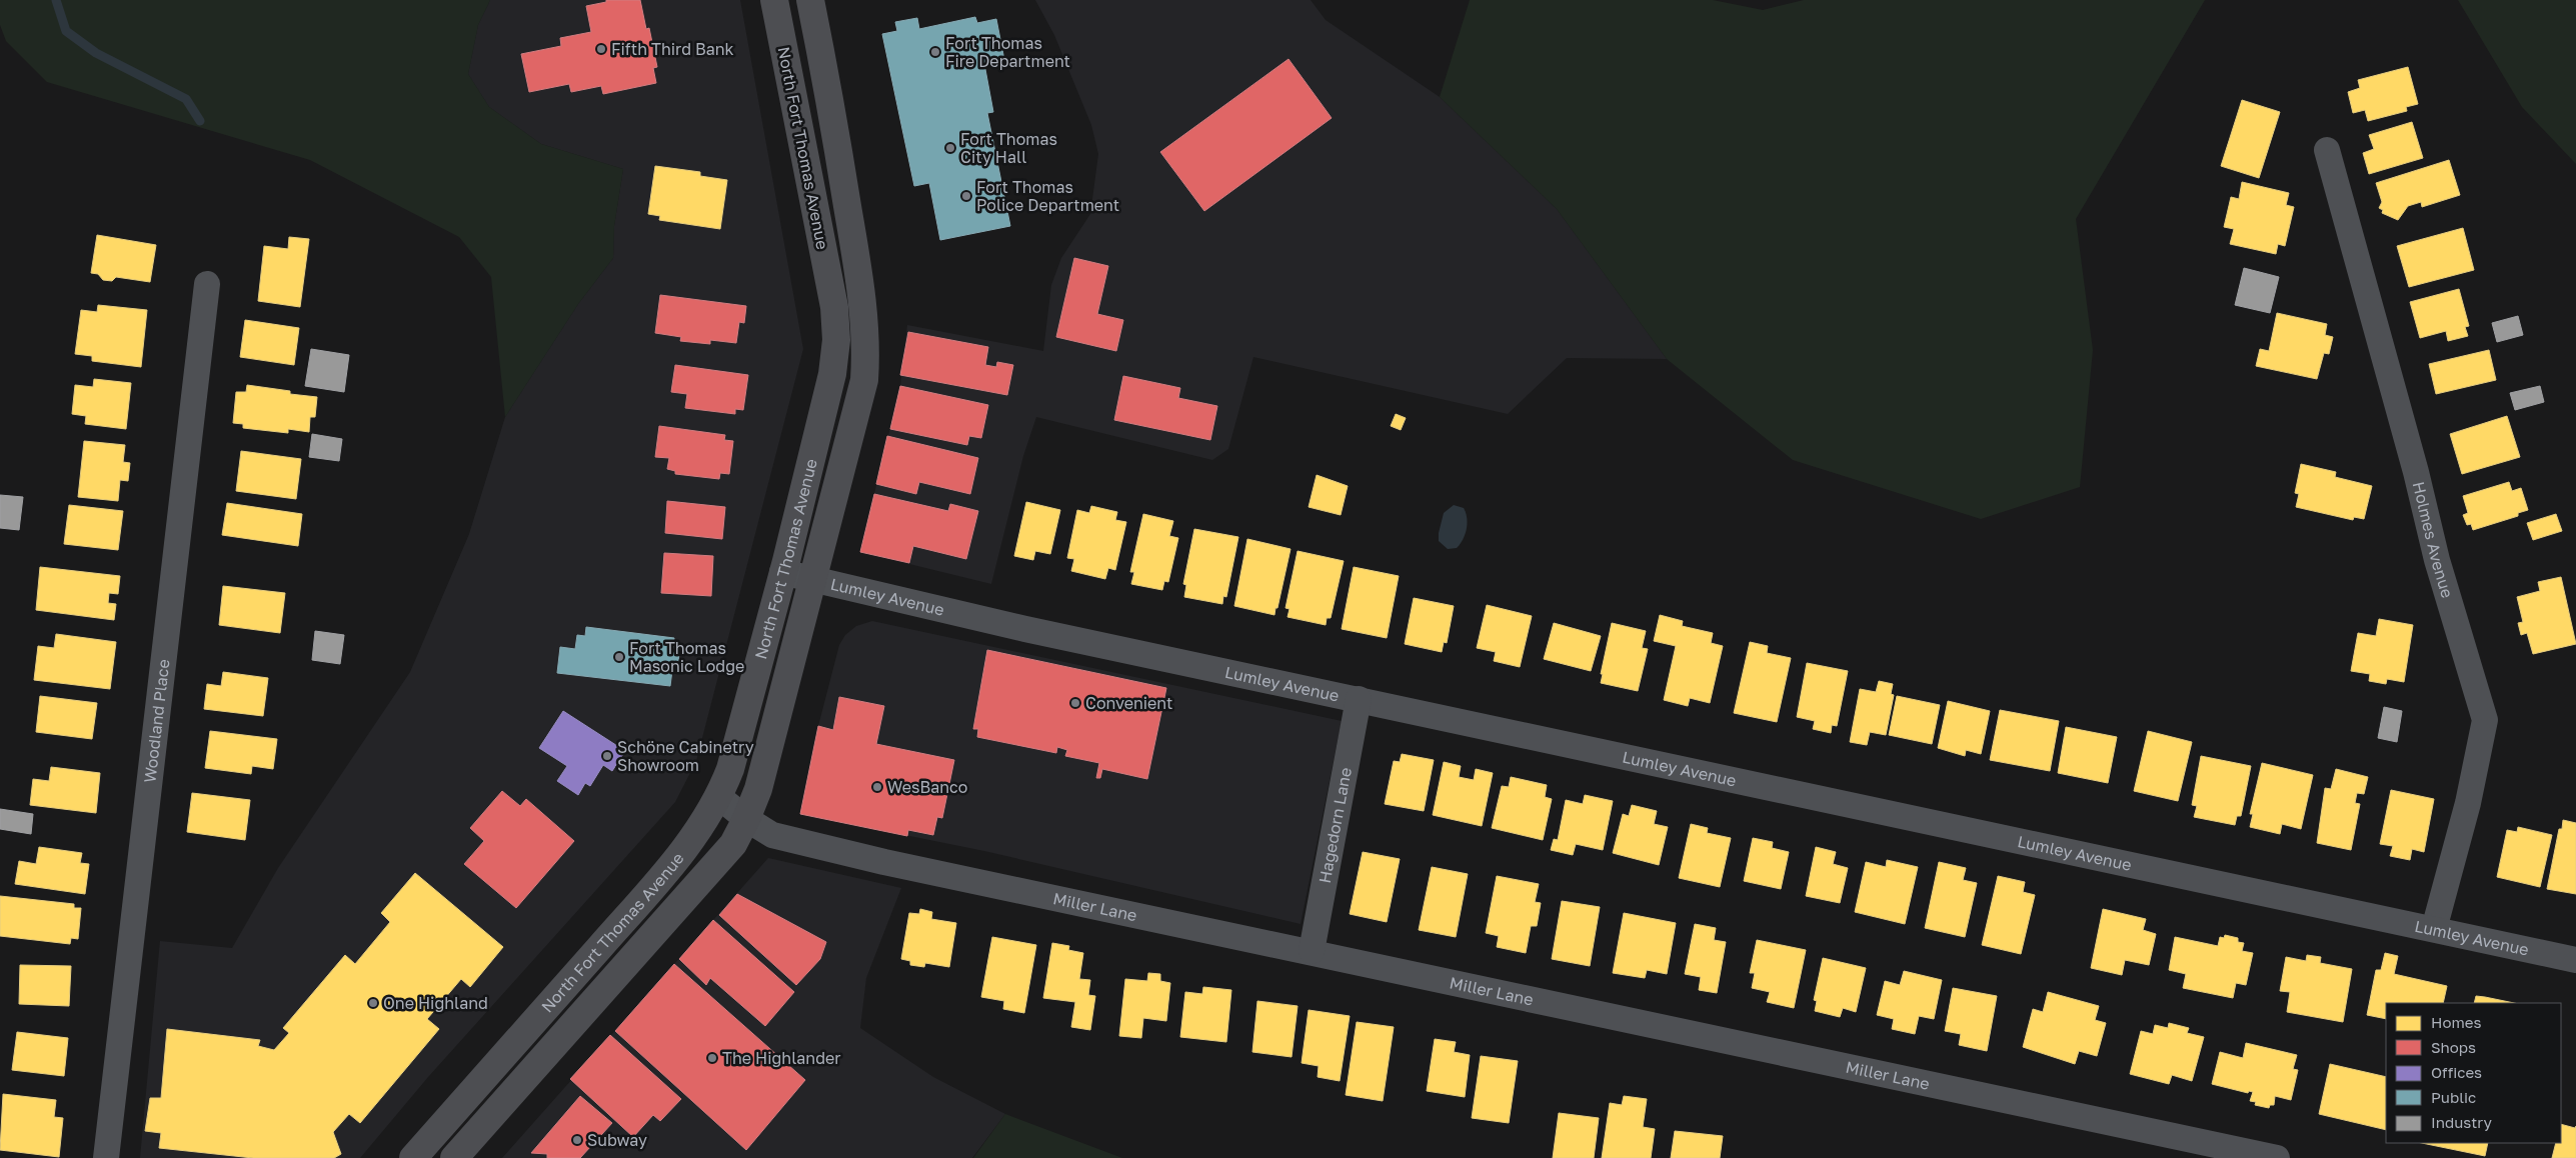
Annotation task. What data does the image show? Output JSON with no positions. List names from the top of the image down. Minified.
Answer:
{"streets":{"main road":["North Fort Thomas Avenue"],"street":["Holmes Avenue","Lumley Avenue","Woodland Place","Hagedorn Lane","Miller Lane"]},"crossings":[["North Fort Thomas Avenue","Lumley Avenue"],["North Fort Thomas Avenue","Miller Lane"],["Holmes Avenue","Lumley Avenue"],["Lumley Avenue","Hagedorn Lane"],["Hagedorn Lane","Miller Lane"]],"places":["Fifth Third Bank","Fort Thomas Fire Department","Fort Thomas City Hall","Fort Thomas Police Department","Fort Thomas Masonic Lodge","Convenient","Schöne Cabinetry Showroom","WesBanco","One Highland","The Highlander","Subway"],"legend":["Homes","Shops","Offices","Public","Industry"]}
